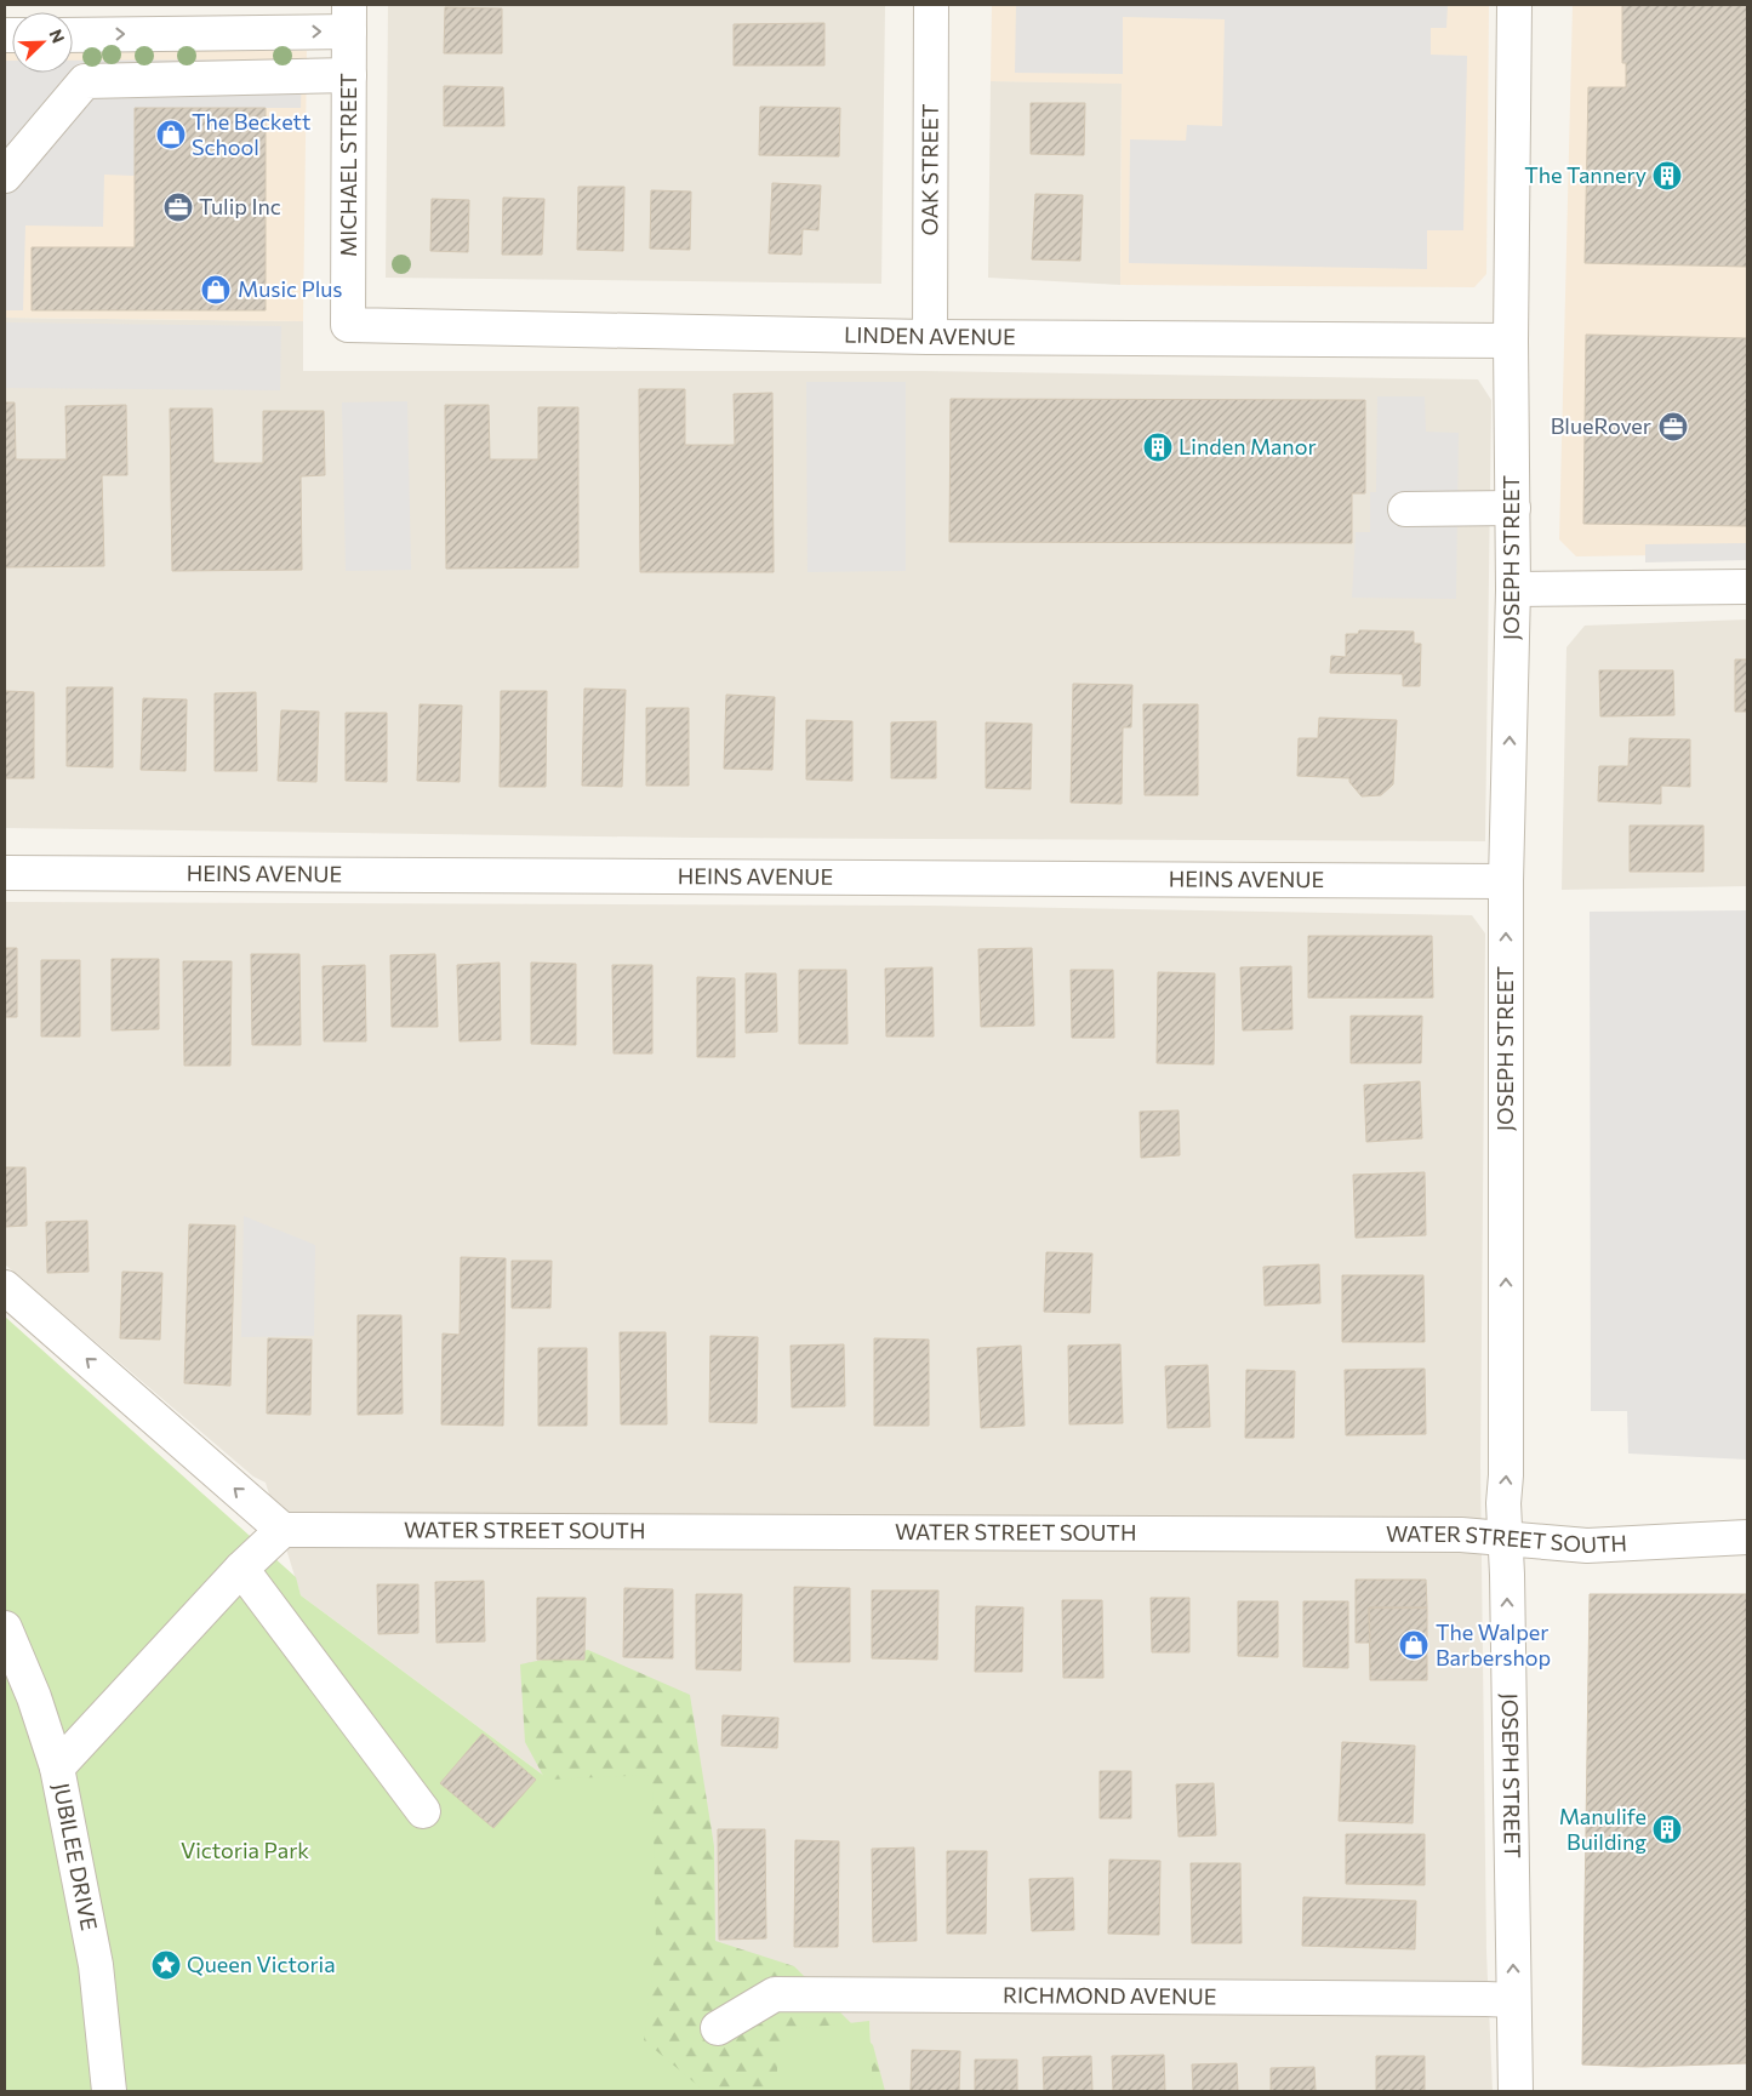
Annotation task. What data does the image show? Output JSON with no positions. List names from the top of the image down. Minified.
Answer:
{"streets":{"street":["MICHAEL STREET","OAK STREET","LINDEN AVENUE","JOSEPH STREET","HEINS AVENUE","WATER STREET SOUTH","JUBILEE DRIVE","RICHMOND AVENUE"]},"crossings":[["MICHAEL STREET","LINDEN AVENUE"],["OAK STREET","LINDEN AVENUE"],["LINDEN AVENUE","JOSEPH STREET"],["JOSEPH STREET","HEINS AVENUE"],["JOSEPH STREET","WATER STREET SOUTH"],["JOSEPH STREET","RICHMOND AVENUE"]],"one_way":["JOSEPH STREET"],"parks":["Victoria Park"],"places":{"shop":["The Beckett School","Music Plus","The Walper Barbershop"],"building":["The Tannery","Linden Manor","Manulife Building"],"office":["Tulip Inc","BlueRover"],"place":["Queen Victoria"]},"north":"top right"}
